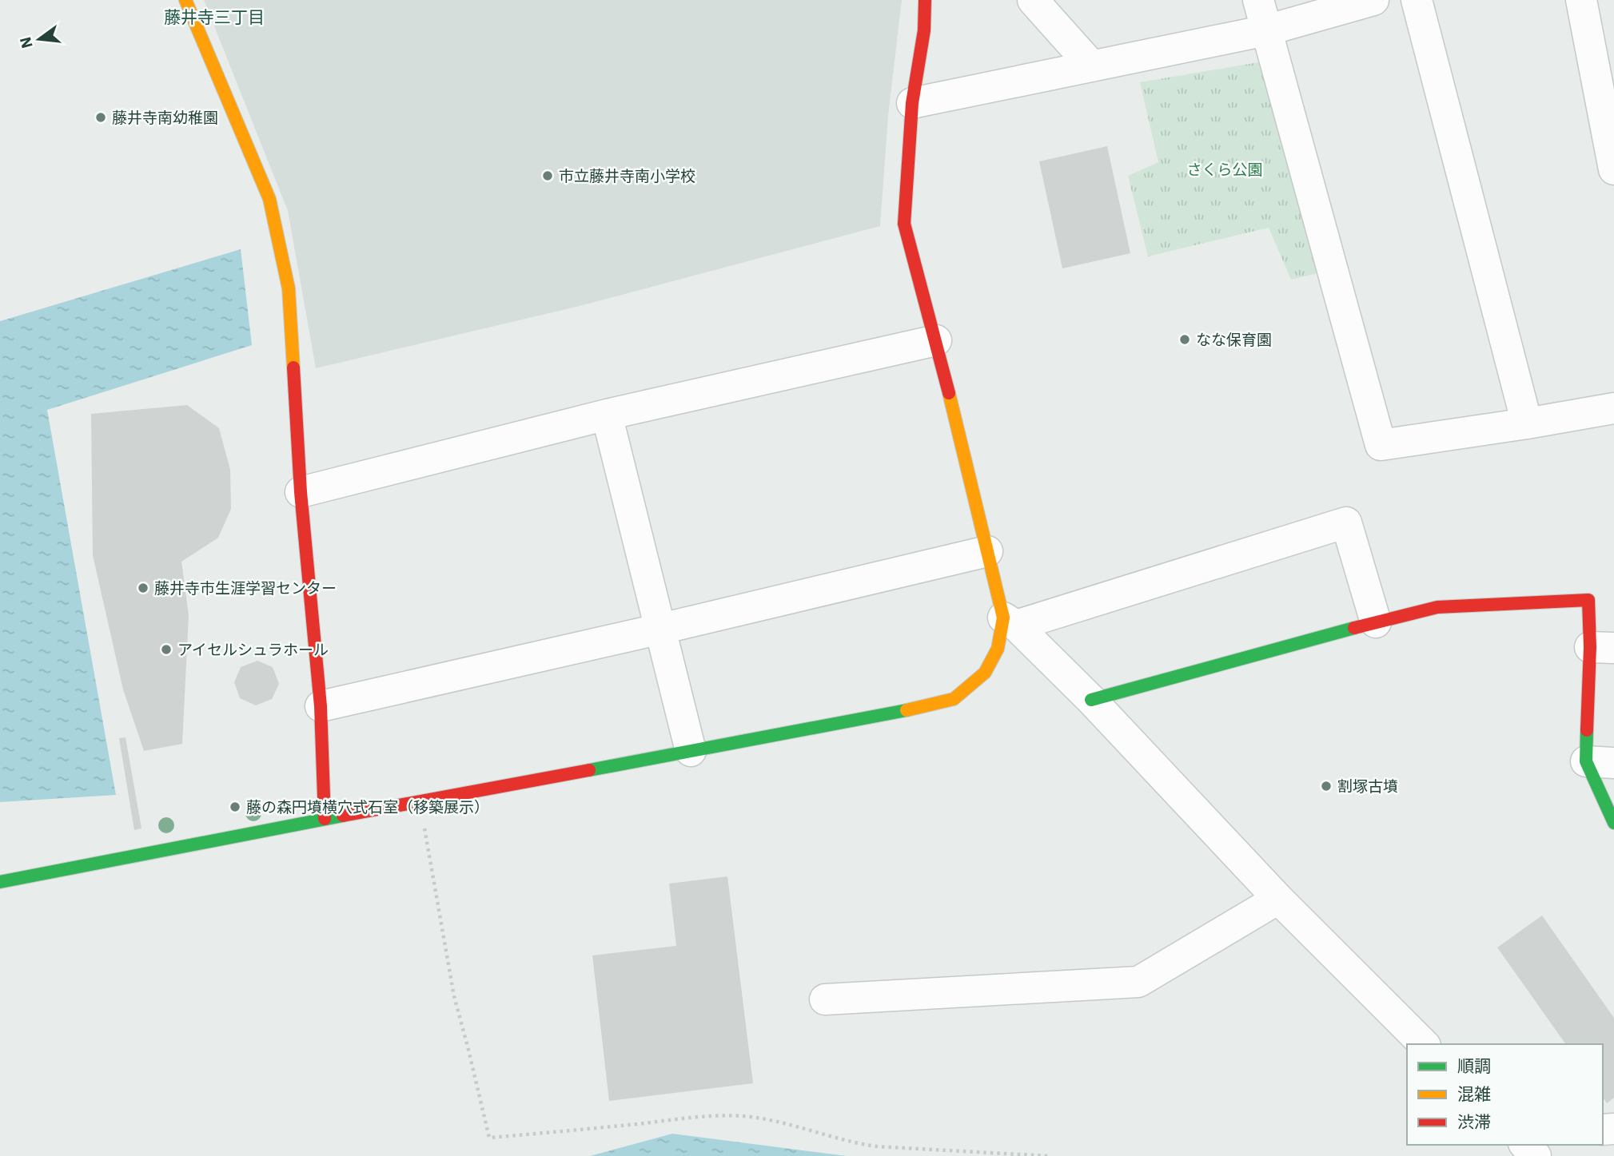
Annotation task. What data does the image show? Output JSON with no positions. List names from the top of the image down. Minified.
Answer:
{"districts":["藤井寺三丁目"],"parks":["さくら公園"],"places":["藤井寺南幼稚園","市立藤井寺南小学校","なな保育園","藤井寺市生涯学習センター","アイセルシュラホール","割塚古墳","藤の森円墳横穴式石室（移築展示）"],"legend":["順調","混雑","渋滞"],"north":"left"}
